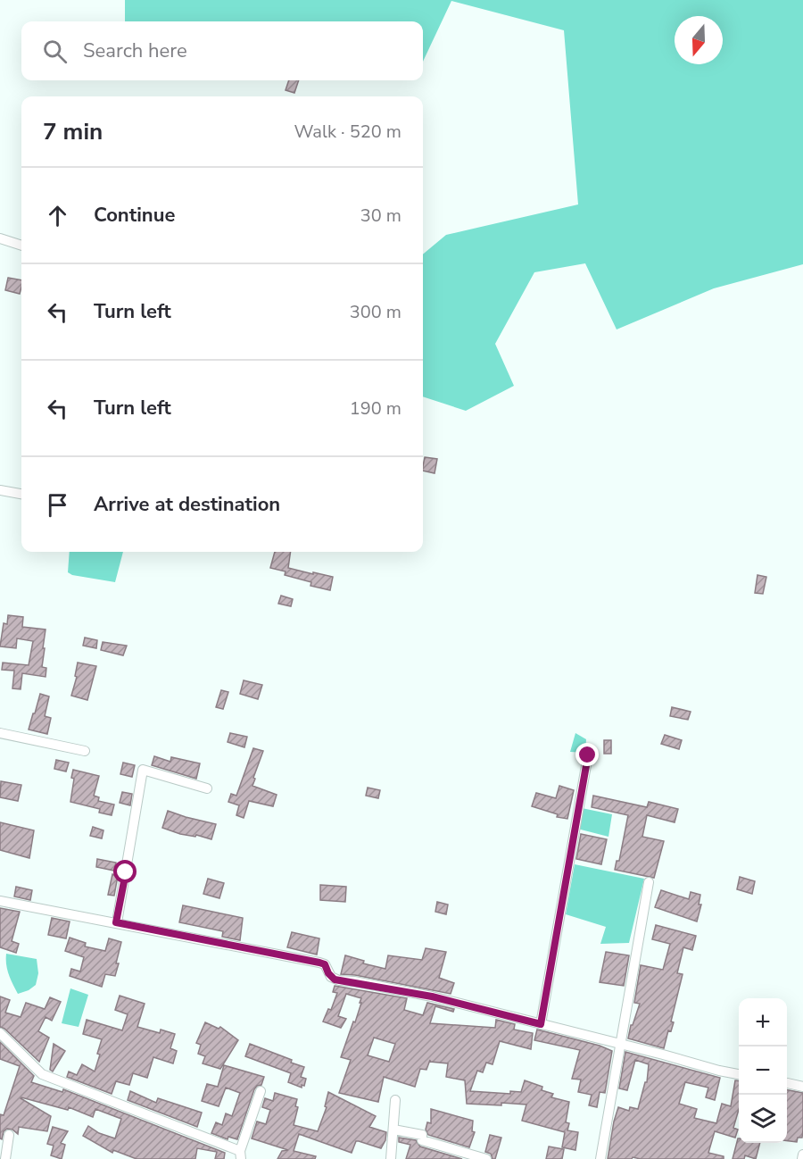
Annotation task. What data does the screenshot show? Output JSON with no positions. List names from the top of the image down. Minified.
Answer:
{"north":"bottom","page":{"search":"Search here","heading":["7 min","Walk · 520 m"],"list":[["Continue","30 m"],["Turn left","300 m"],["Turn left","190 m"],"Arrive at destination"],"map_buttons":["+","−"]}}
